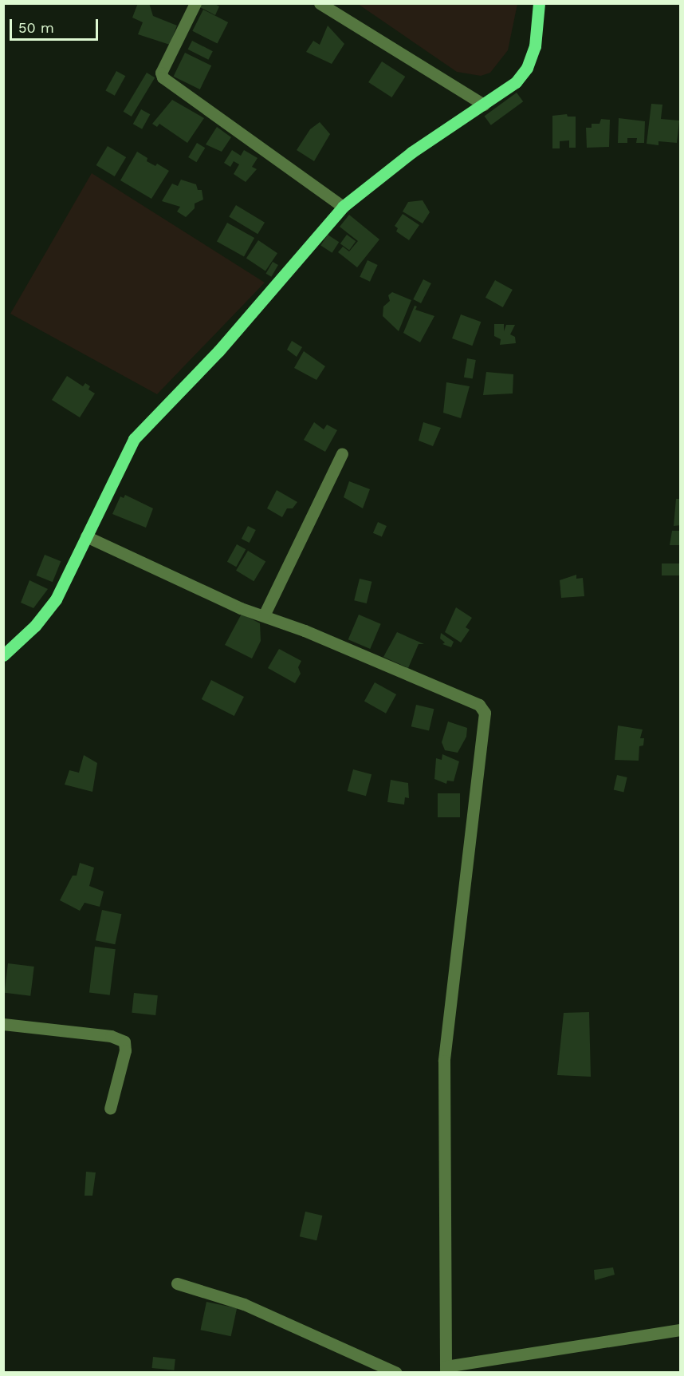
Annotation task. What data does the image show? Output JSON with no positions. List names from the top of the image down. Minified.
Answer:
{"scale_bar":"50 m"}
